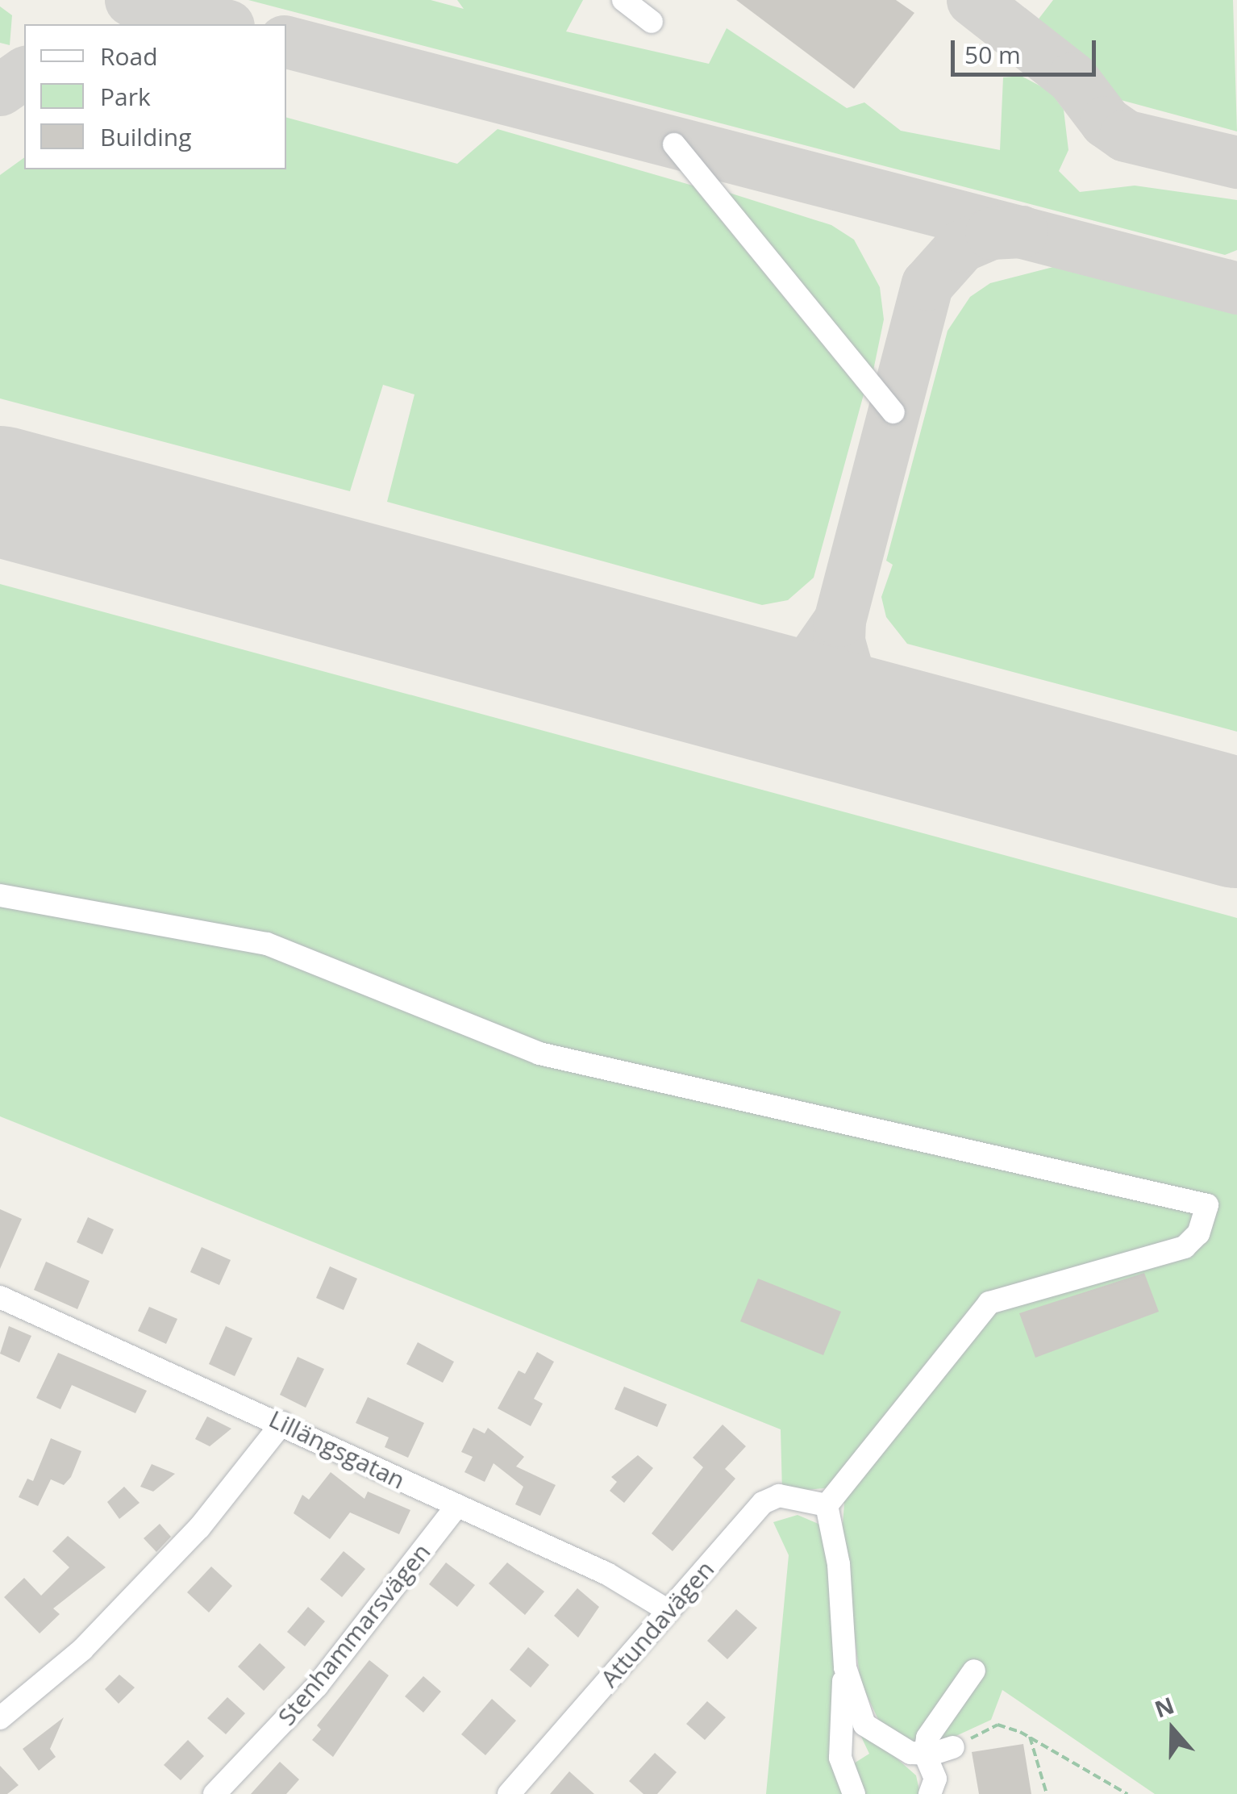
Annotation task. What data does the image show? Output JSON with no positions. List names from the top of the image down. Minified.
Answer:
{"streets":{"street":["Lillängsgatan","Attundavägen","Stenhammarsvägen"]},"crossings":[["Lillängsgatan","Attundavägen"],["Lillängsgatan","Stenhammarsvägen"]],"legend":["Road","Park","Building"],"scale_bar":"50 m","north":"top"}
